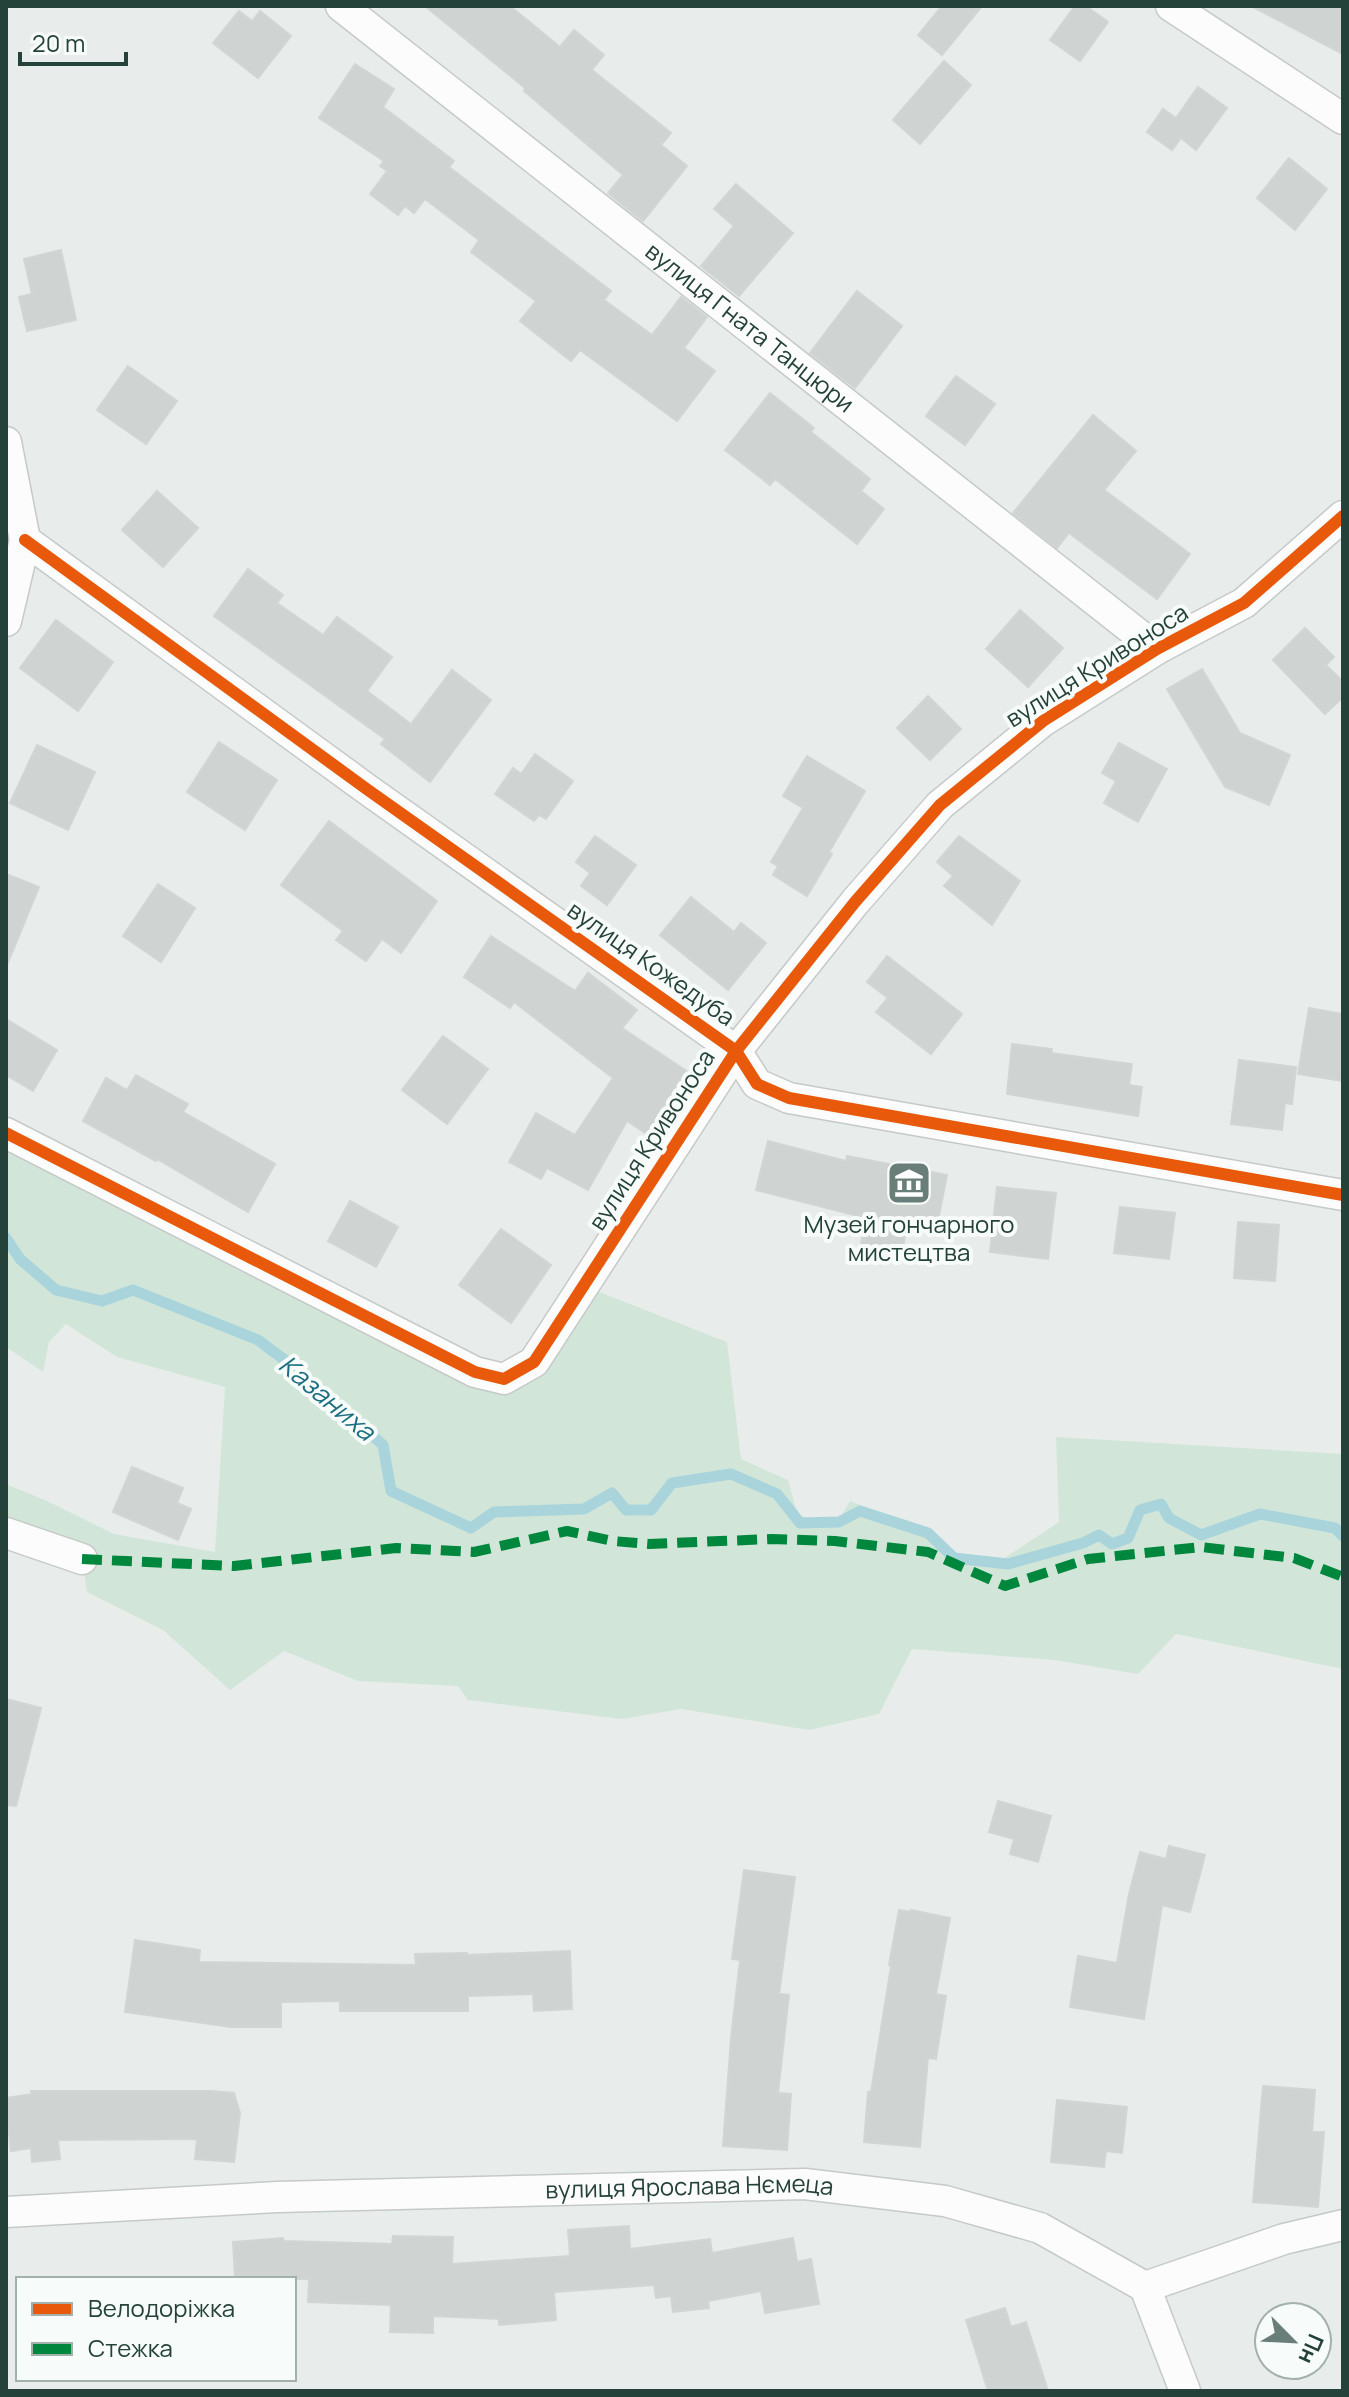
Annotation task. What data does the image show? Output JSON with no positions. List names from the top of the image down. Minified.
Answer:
{"streets":{"street":["вулиця Гната Танцюри","вулиця Кривоноса","вулиця Кожедуба","вулиця Ярослава Нємеца"]},"crossings":[["вулиця Гната Танцюри","вулиця Кривоноса"],["вулиця Кривоноса","вулиця Кожедуба"]],"water":["Казаниха"],"places":{"museum":["Музей гончарного мистецтва"]},"legend":["Велодоріжка","Стежка"],"scale_bar":"20 m","north":"bottom right"}
